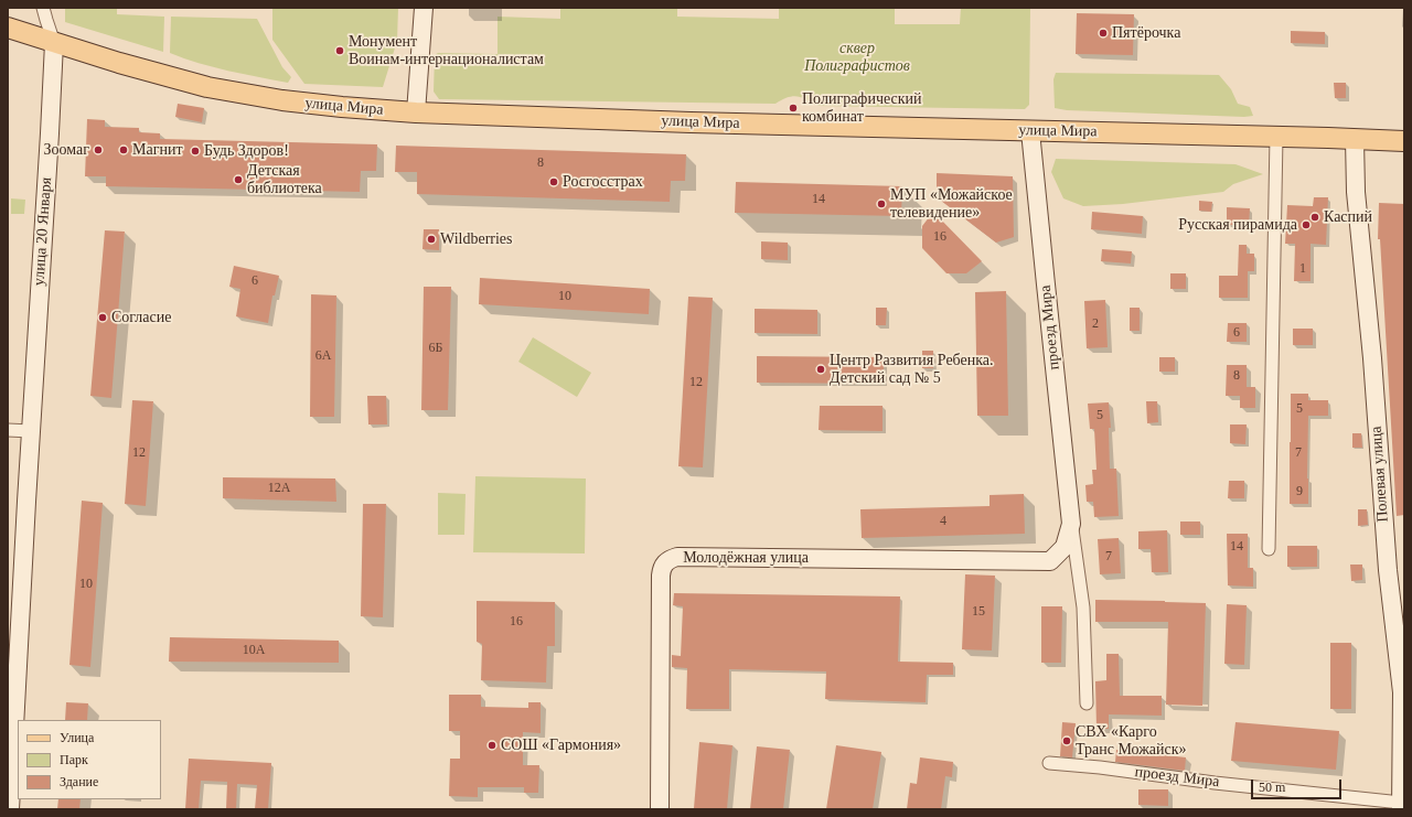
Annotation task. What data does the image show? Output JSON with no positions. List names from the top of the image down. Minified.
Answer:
{"streets":{"main road":["улица Мира","улица 20 Января","проезд Мира","Полевая улица","Молодёжная улица"]},"crossings":[["улица Мира","улица 20 Января"],["улица Мира","проезд Мира"],["улица Мира","Полевая улица"],["проезд Мира","Полевая улица"],["проезд Мира","Молодёжная улица"]],"parks":["сквер Полиграфистов"],"places":["Пятёрочка","Монумент Воинам-интернационалистам","Полиграфический комбинат","Зоомаг","Магнит","Будь Здоров!","Детская библиотека","Росгосстрах","МУП «Можайское телевидение»","Каспий","Русская пирамида","Wildberries","Согласие","Центр Развития Ребенка. Детский сад № 5","СВХ «Карго Транс Можайск»","СОШ «Гармония»"],"house_numbers":["8","14","16","1","6","10","2","6","6Б","6А","8","12","5","5","12","7","12А","9","4","14","7","10","15","16","10А"],"legend":["Улица","Парк","Здание"],"scale_bar":"50 m"}
